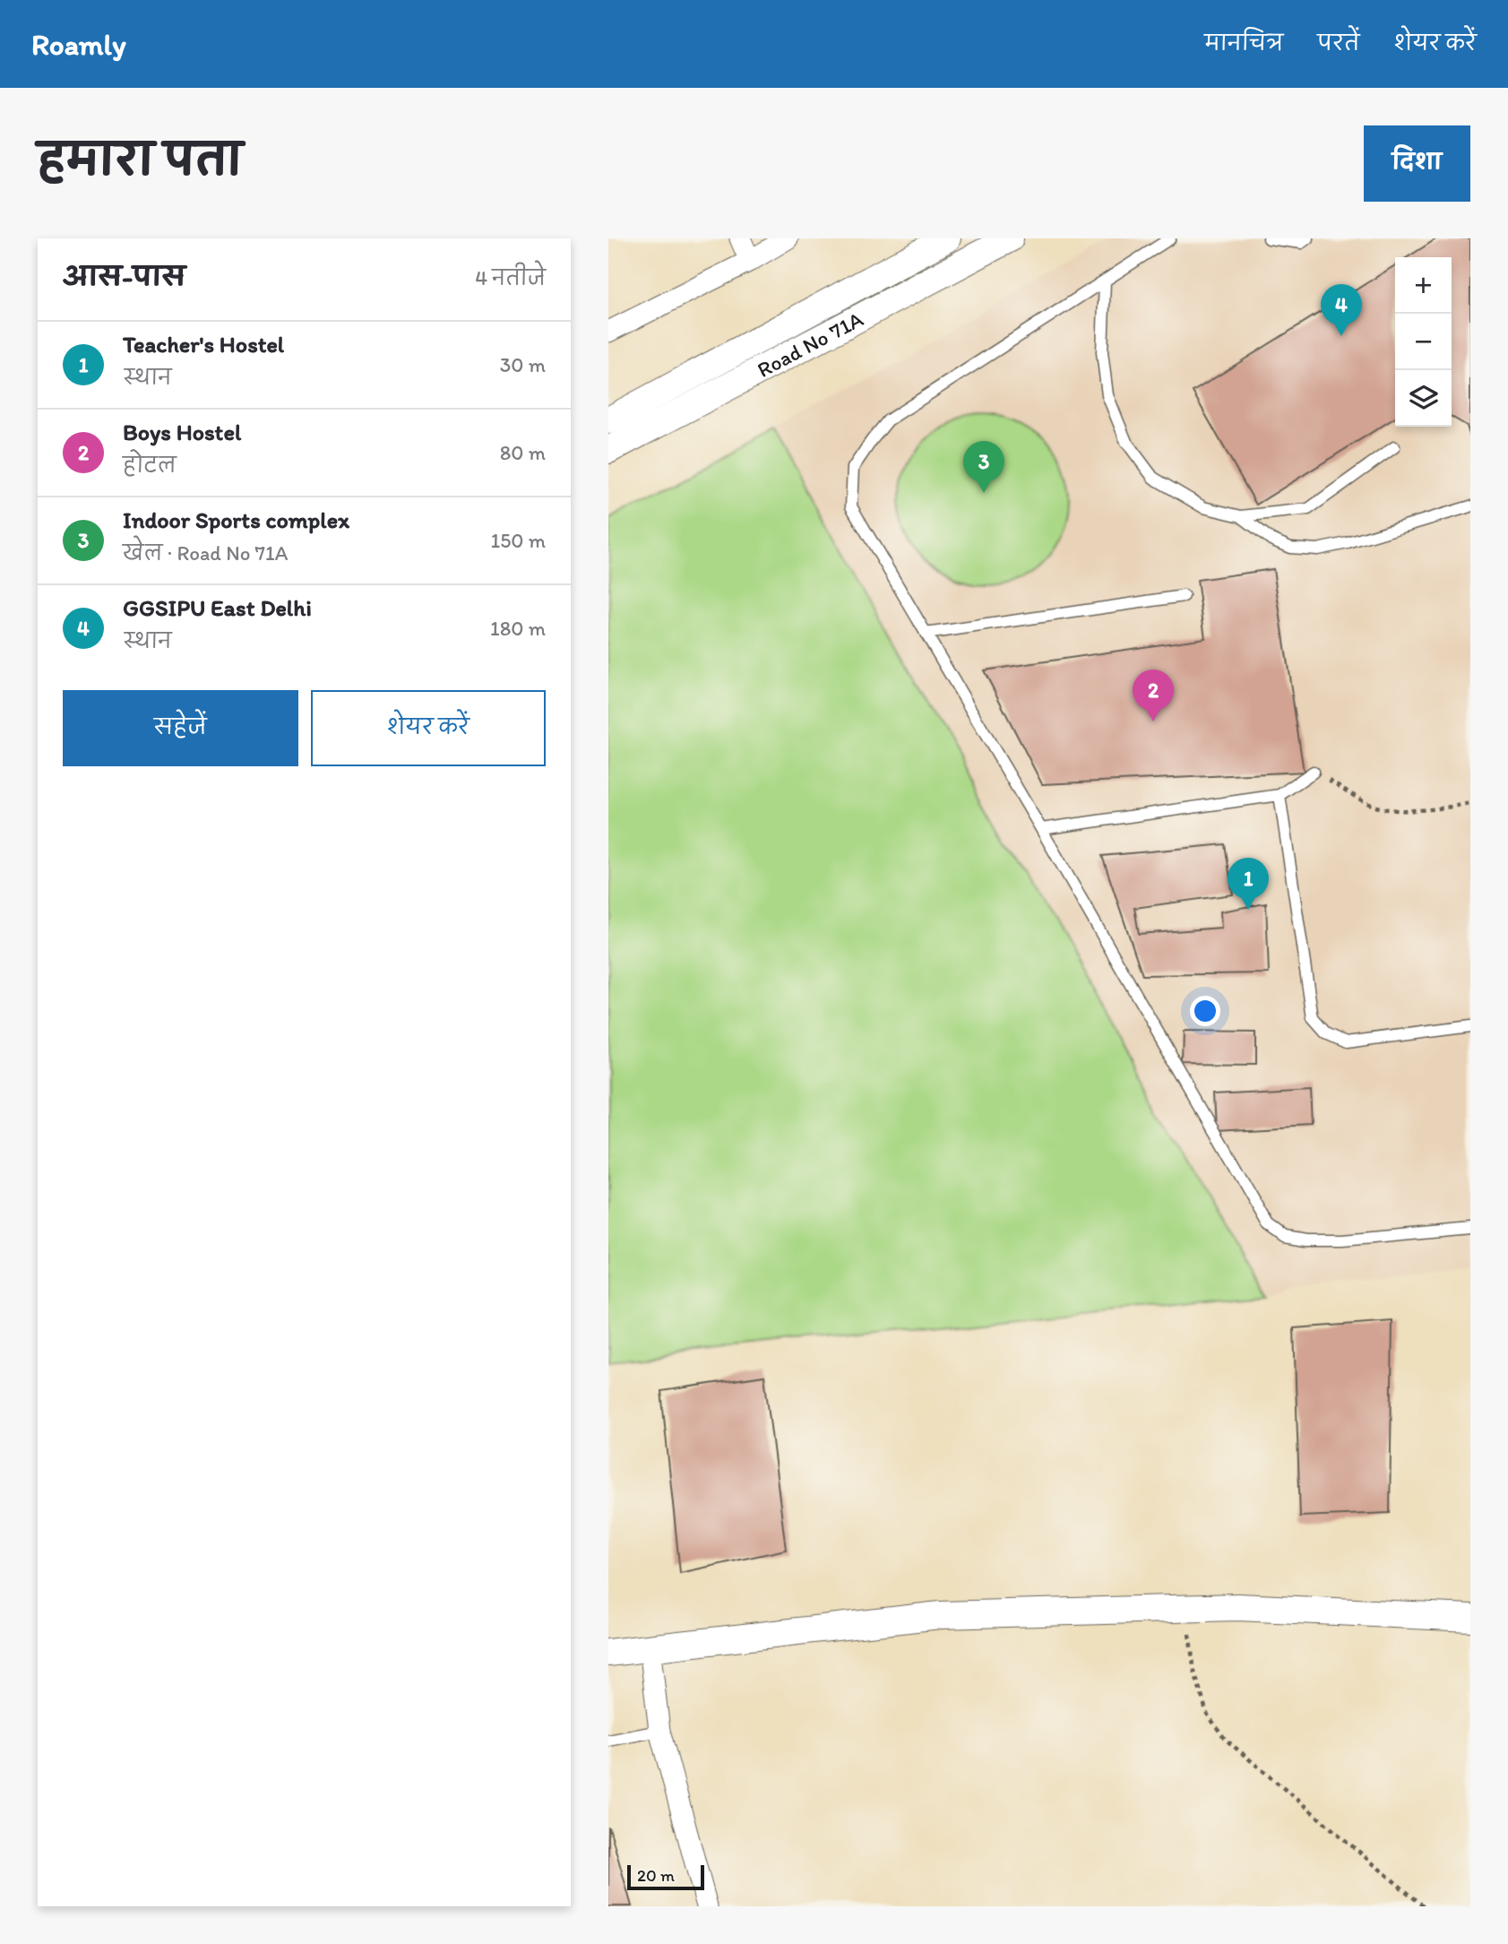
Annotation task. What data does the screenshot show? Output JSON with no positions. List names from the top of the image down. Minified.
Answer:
{"streets":{"street":["Road No 71A"]},"scale_bar":"20 m","page":{"header":"Roamly","nav":["मानचित्र","परतें","शेयर करें"],"title":"हमारा पता","buttons":["दिशा",["सहेजें","शेयर करें"]],"heading":["आस-पास","4 नतीजे"],"map_buttons":["+","−"],"pins":["4","3","2","1"],"list":[{"mark":"1","name":"Teacher's Hostel","note":"स्थान","value":"30 m"},{"mark":"2","name":"Boys Hostel","note":"होटल","value":"80 m"},{"mark":"3","name":"Indoor Sports complex","note":"खेल · Road No 71A","value":"150 m"},{"mark":"4","name":"GGSIPU East Delhi","note":"स्थान","value":"180 m"}],"scale":"20 m"}}
